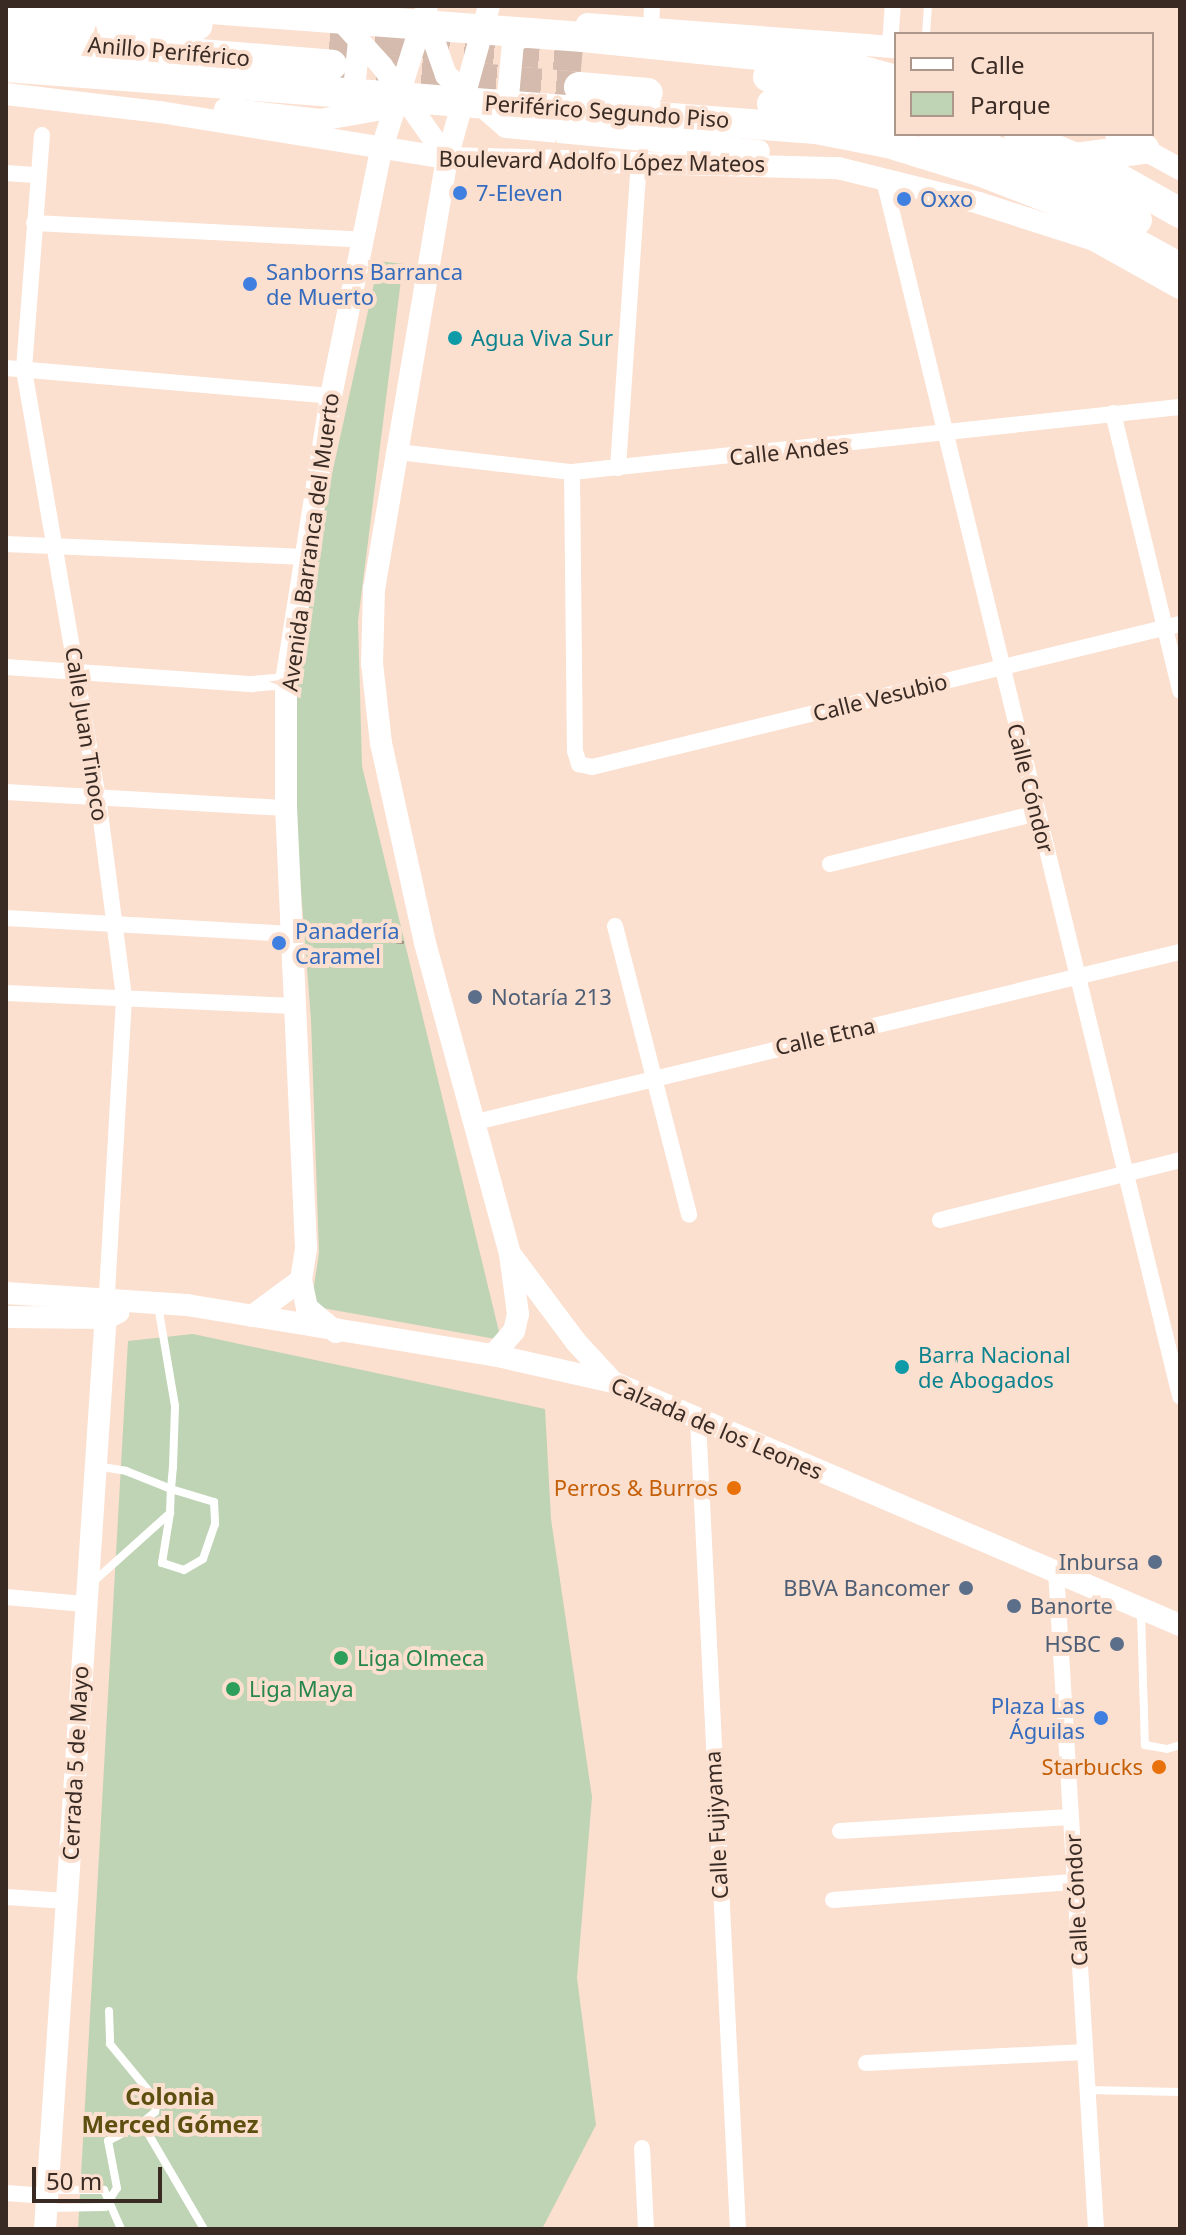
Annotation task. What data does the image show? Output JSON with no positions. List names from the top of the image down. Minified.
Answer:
{"streets":{"highway":["Anillo Periférico","Periférico Segundo Piso"],"main road":["Boulevard Adolfo López Mateos","Avenida Barranca del Muerto","Calzada de los Leones","Cerrada 5 de Mayo"],"street":["Calle Andes","Calle Vesubio","Calle Juan Tinoco","Calle Cóndor","Calle Etna","Calle Fujiyama"]},"crossings":[["Boulevard Adolfo López Mateos","Avenida Barranca del Muerto"],["Boulevard Adolfo López Mateos","Calle Cóndor"],["Calle Andes","Calle Vesubio"],["Calle Andes","Calle Cóndor"],["Avenida Barranca del Muerto","Calzada de los Leones"],["Calle Vesubio","Calle Cóndor"],["Calle Juan Tinoco","Calzada de los Leones"],["Calle Juan Tinoco","Cerrada 5 de Mayo"],["Calle Cóndor","Calle Etna"],["Calle Cóndor","Calzada de los Leones"],["Calzada de los Leones","Cerrada 5 de Mayo"],["Calzada de los Leones","Calle Fujiyama"]],"districts":["Colonia Merced Gómez"],"places":["7-Eleven","Oxxo","Sanborns Barranca de Muerto","Agua Viva Sur","Panadería Caramel","Notaría 213","Barra Nacional de Abogados","Perros & Burros","Inbursa","BBVA Bancomer","Banorte","HSBC","Liga Olmeca","Liga Maya","Plaza Las Águilas","Starbucks"],"legend":["Calle","Parque"],"scale_bar":"50 m"}
